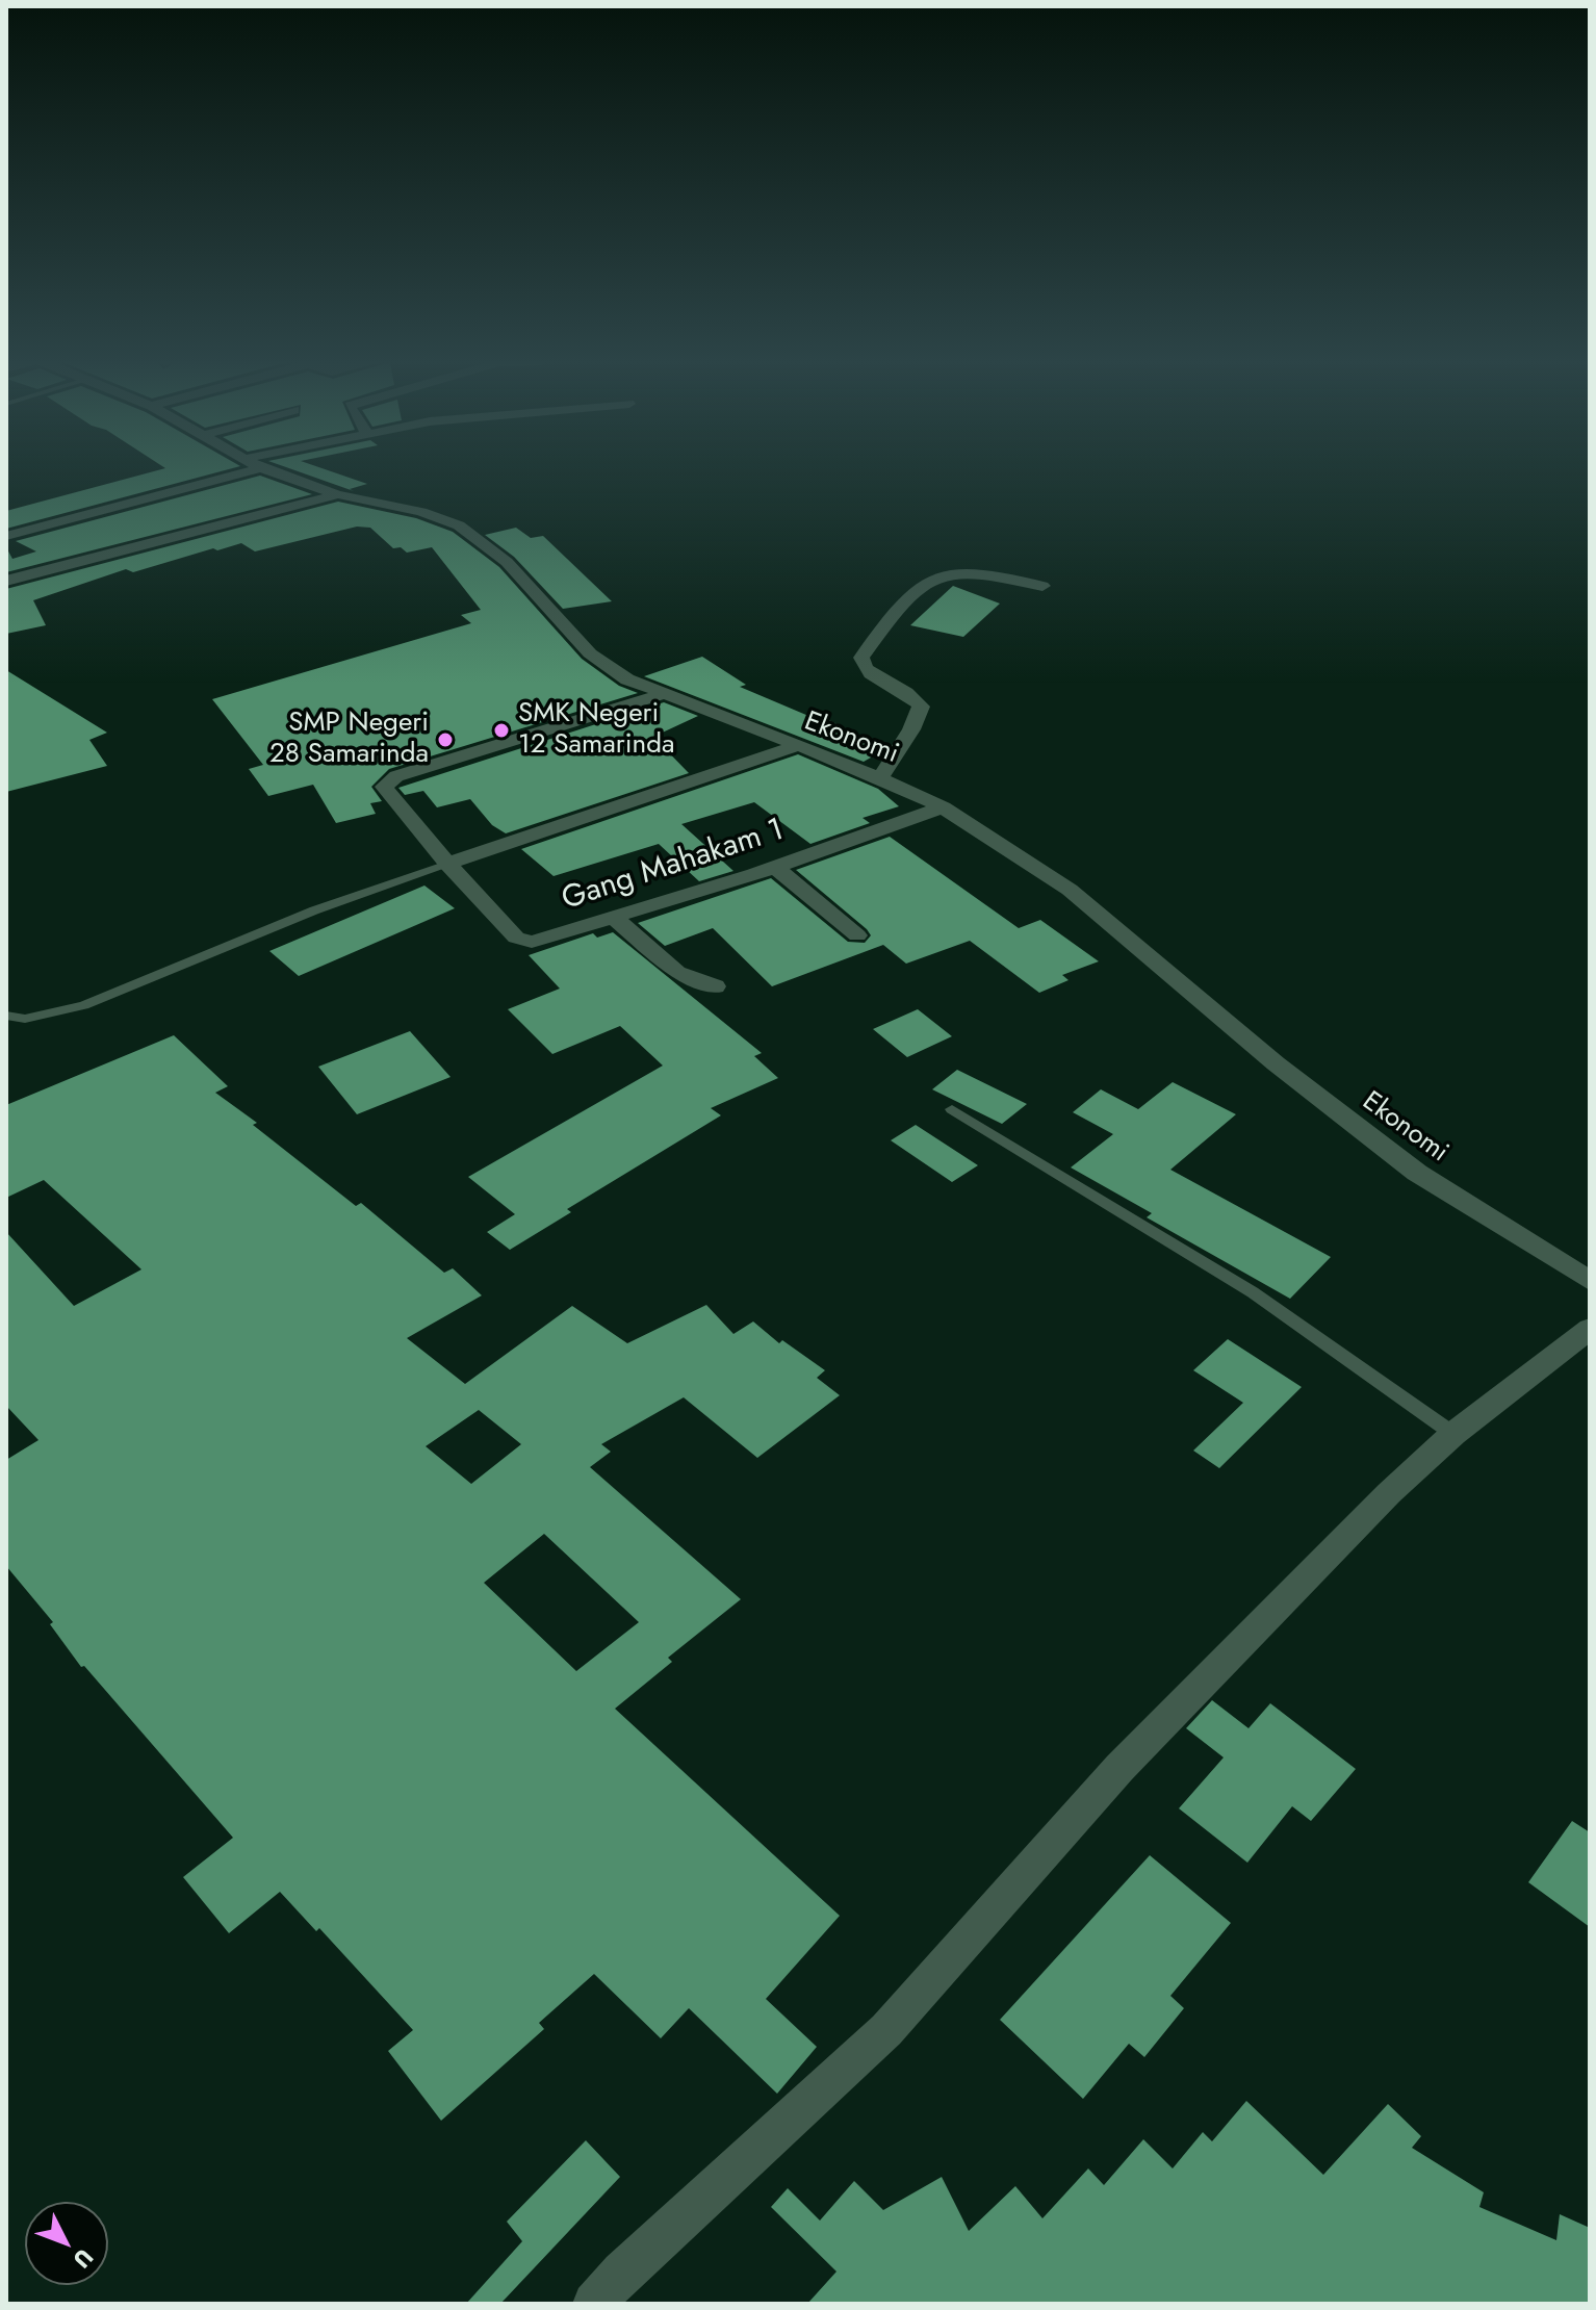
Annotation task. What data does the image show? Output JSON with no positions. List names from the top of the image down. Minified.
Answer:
{"streets":{"street":["Ekonomi","Gang Mahakam 1"]},"crossings":[["Ekonomi","Gang Mahakam 1"]],"places":["SMK Negeri 12 Samarinda","SMP Negeri 28 Samarinda"],"north":"bottom right"}
